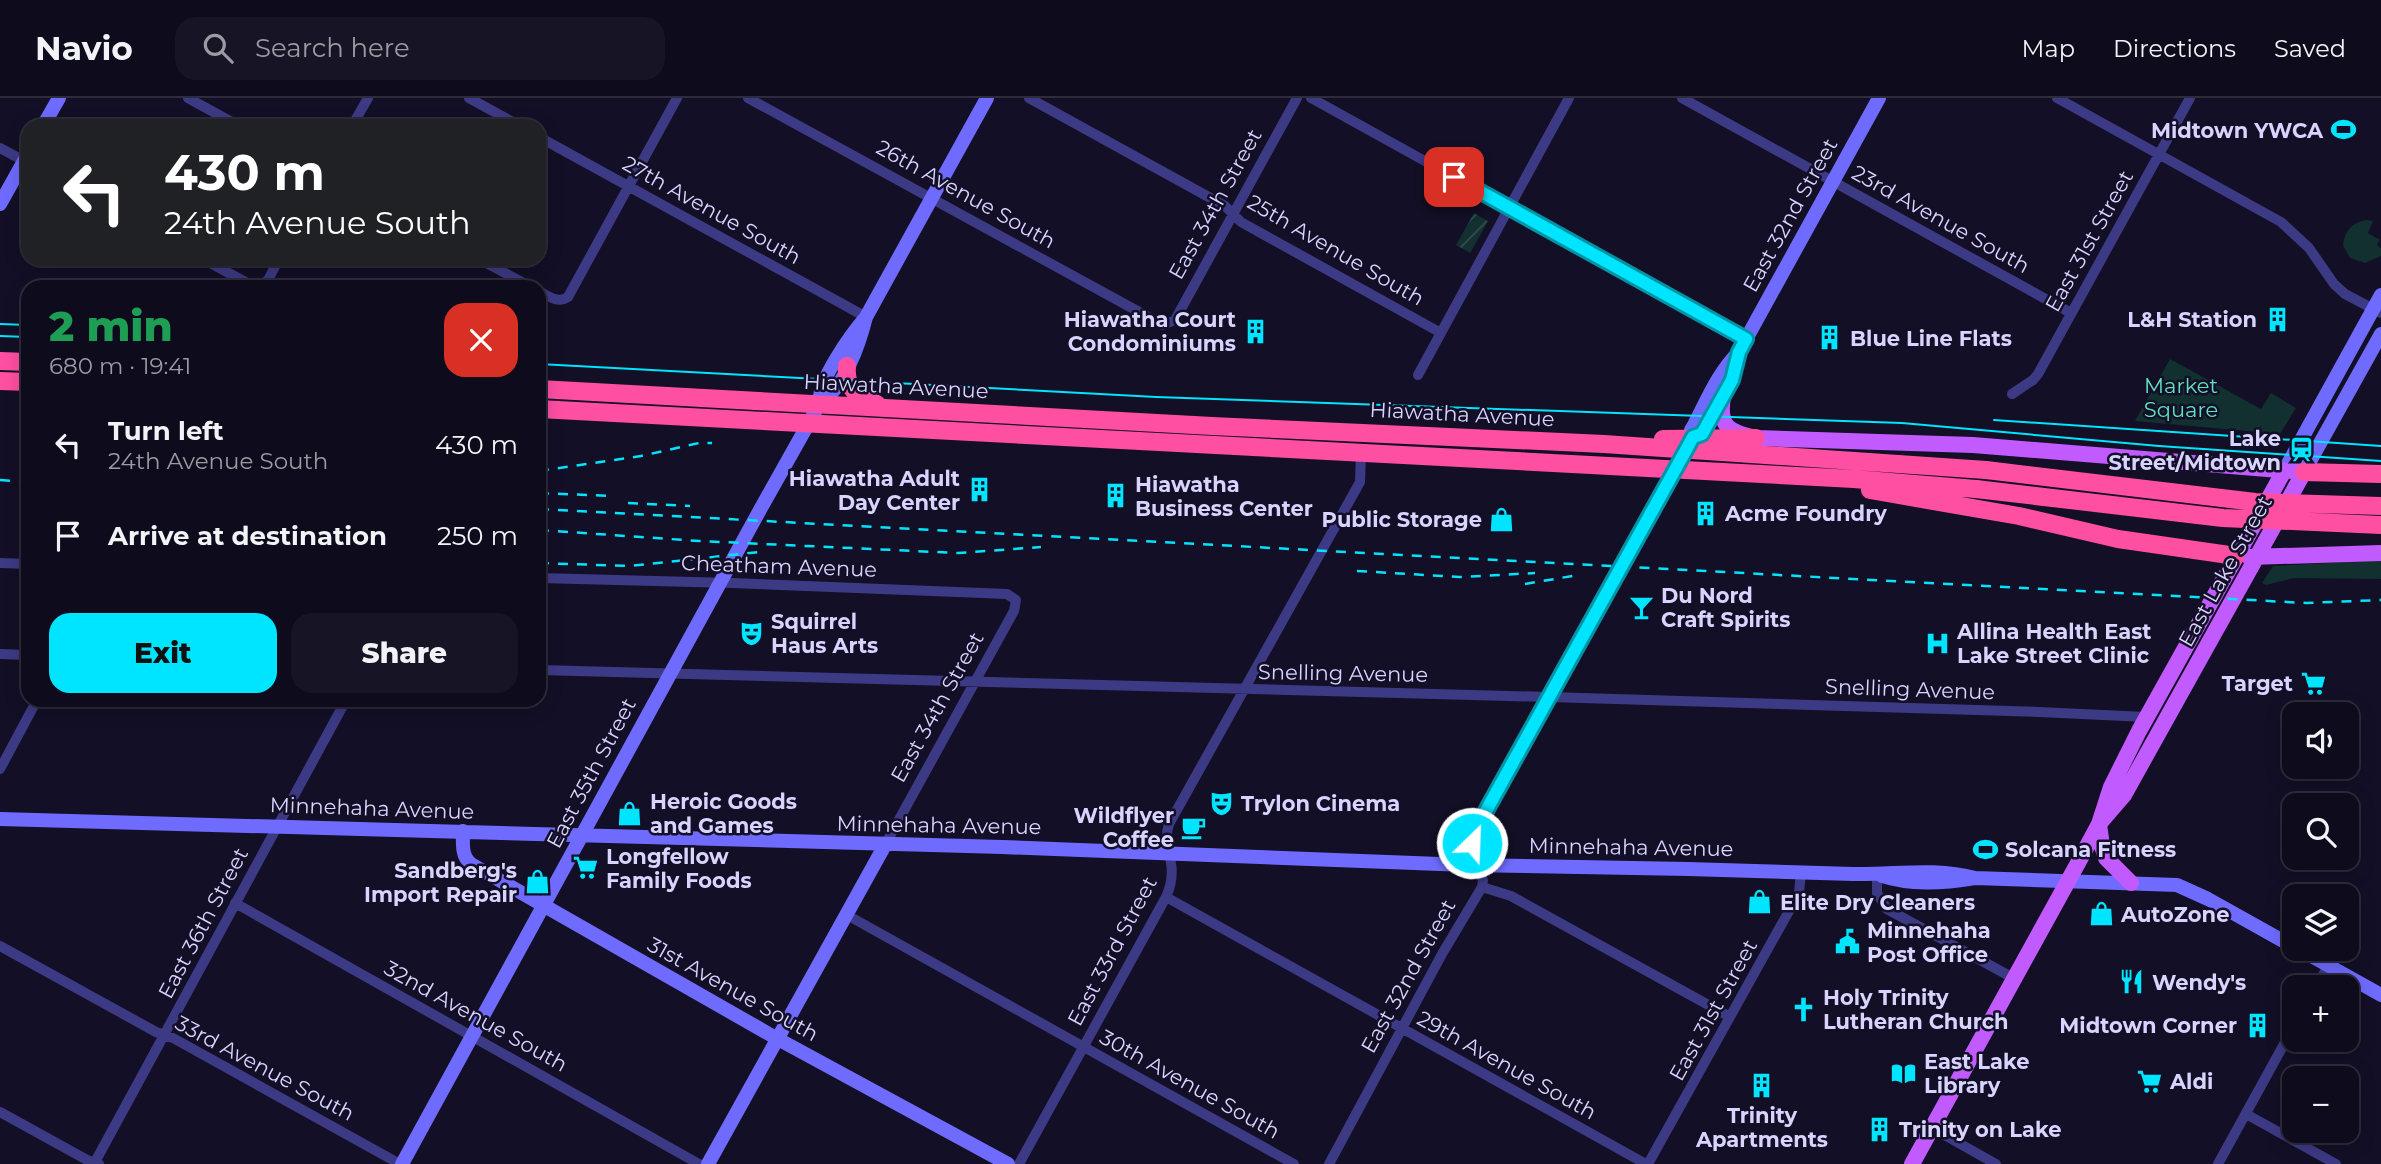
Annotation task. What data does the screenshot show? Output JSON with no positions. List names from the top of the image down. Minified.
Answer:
{"streets":{"highway":["Hiawatha Avenue"],"main road":["East Lake Street"],"street":["26th Avenue South","East 34th Street","27th Avenue South","East 32nd Street","23rd Avenue South","East 31st Street","25th Avenue South","Cheatham Avenue","Snelling Avenue","East 35th Street","Minnehaha Avenue","East 36th Street","East 33rd Street","31st Avenue South","32nd Avenue South","29th Avenue South","33rd Avenue South","30th Avenue South"]},"crossings":[["26th Avenue South","East 34th Street"],["26th Avenue South","East 35th Street"],["East 34th Street","25th Avenue South"],["East 34th Street","Cheatham Avenue"],["East 34th Street","Snelling Avenue"],["East 34th Street","Minnehaha Avenue"],["East 34th Street","31st Avenue South"],["East 34th Street","30th Avenue South"],["27th Avenue South","East 35th Street"],["East 32nd Street","23rd Avenue South"],["East 32nd Street","Hiawatha Avenue"],["East 32nd Street","Snelling Avenue"],["East 32nd Street","Minnehaha Avenue"],["East 32nd Street","29th Avenue South"],["23rd Avenue South","East 31st Street"],["East 31st Street","Minnehaha Avenue"],["East 31st Street","29th Avenue South"],["Hiawatha Avenue","East 35th Street"],["Hiawatha Avenue","East 33rd Street"],["Cheatham Avenue","East 35th Street"],["East Lake Street","Snelling Avenue"],["East Lake Street","Minnehaha Avenue"],["Snelling Avenue","East 35th Street"],["Snelling Avenue","East 33rd Street"],["East 35th Street","Minnehaha Avenue"],["East 35th Street","31st Avenue South"],["East 35th Street","32nd Avenue South"],["East 35th Street","33rd Avenue South"],["Minnehaha Avenue","East 36th Street"],["Minnehaha Avenue","East 33rd Street"],["Minnehaha Avenue","31st Avenue South"],["East 36th Street","32nd Avenue South"],["East 36th Street","33rd Avenue South"],["East 33rd Street","29th Avenue South"],["East 33rd Street","30th Avenue South"]],"parks":["Market Square"],"places":{"sports":["Midtown YWCA","Solcana Fitness"],"building":["L&H Station","Hiawatha Court Condominiums","Blue Line Flats","Hiawatha Adult Day Center","Hiawatha Business Center","Acme Foundry","Midtown Corner","Trinity Apartments","Trinity on Lake"],"station":["Lake Street/Midtown"],"shop":["Public Storage","Heroic Goods and Games","Sandberg's Import Repair","Elite Dry Cleaners","AutoZone"],"bar":["Du Nord Craft Spirits"],"theatre":["Squirrel Haus Arts","Trylon Cinema"],"hospital":["Allina Health East Lake Street Clinic"],"supermarket":["Target","Longfellow Family Foods","Aldi"],"cafe":["Wildflyer Coffee"],"public building":["Minnehaha Post Office"],"restaurant":["Wendy's"],"church":["Holy Trinity Lutheran Church"],"library":["East Lake Library"]},"page":{"header":"Navio","search":"Search here","nav":["Map","Directions","Saved"],"turn":["430 m","24th Avenue South"],"heading":["2 min","680 m · 19:41"],"list":[{"name":"Turn left","note":"24th Avenue South","value":"430 m"},{"name":"Arrive at destination","value":"250 m"}],"buttons":["Exit","Share"],"map_buttons":["+","−"]}}
